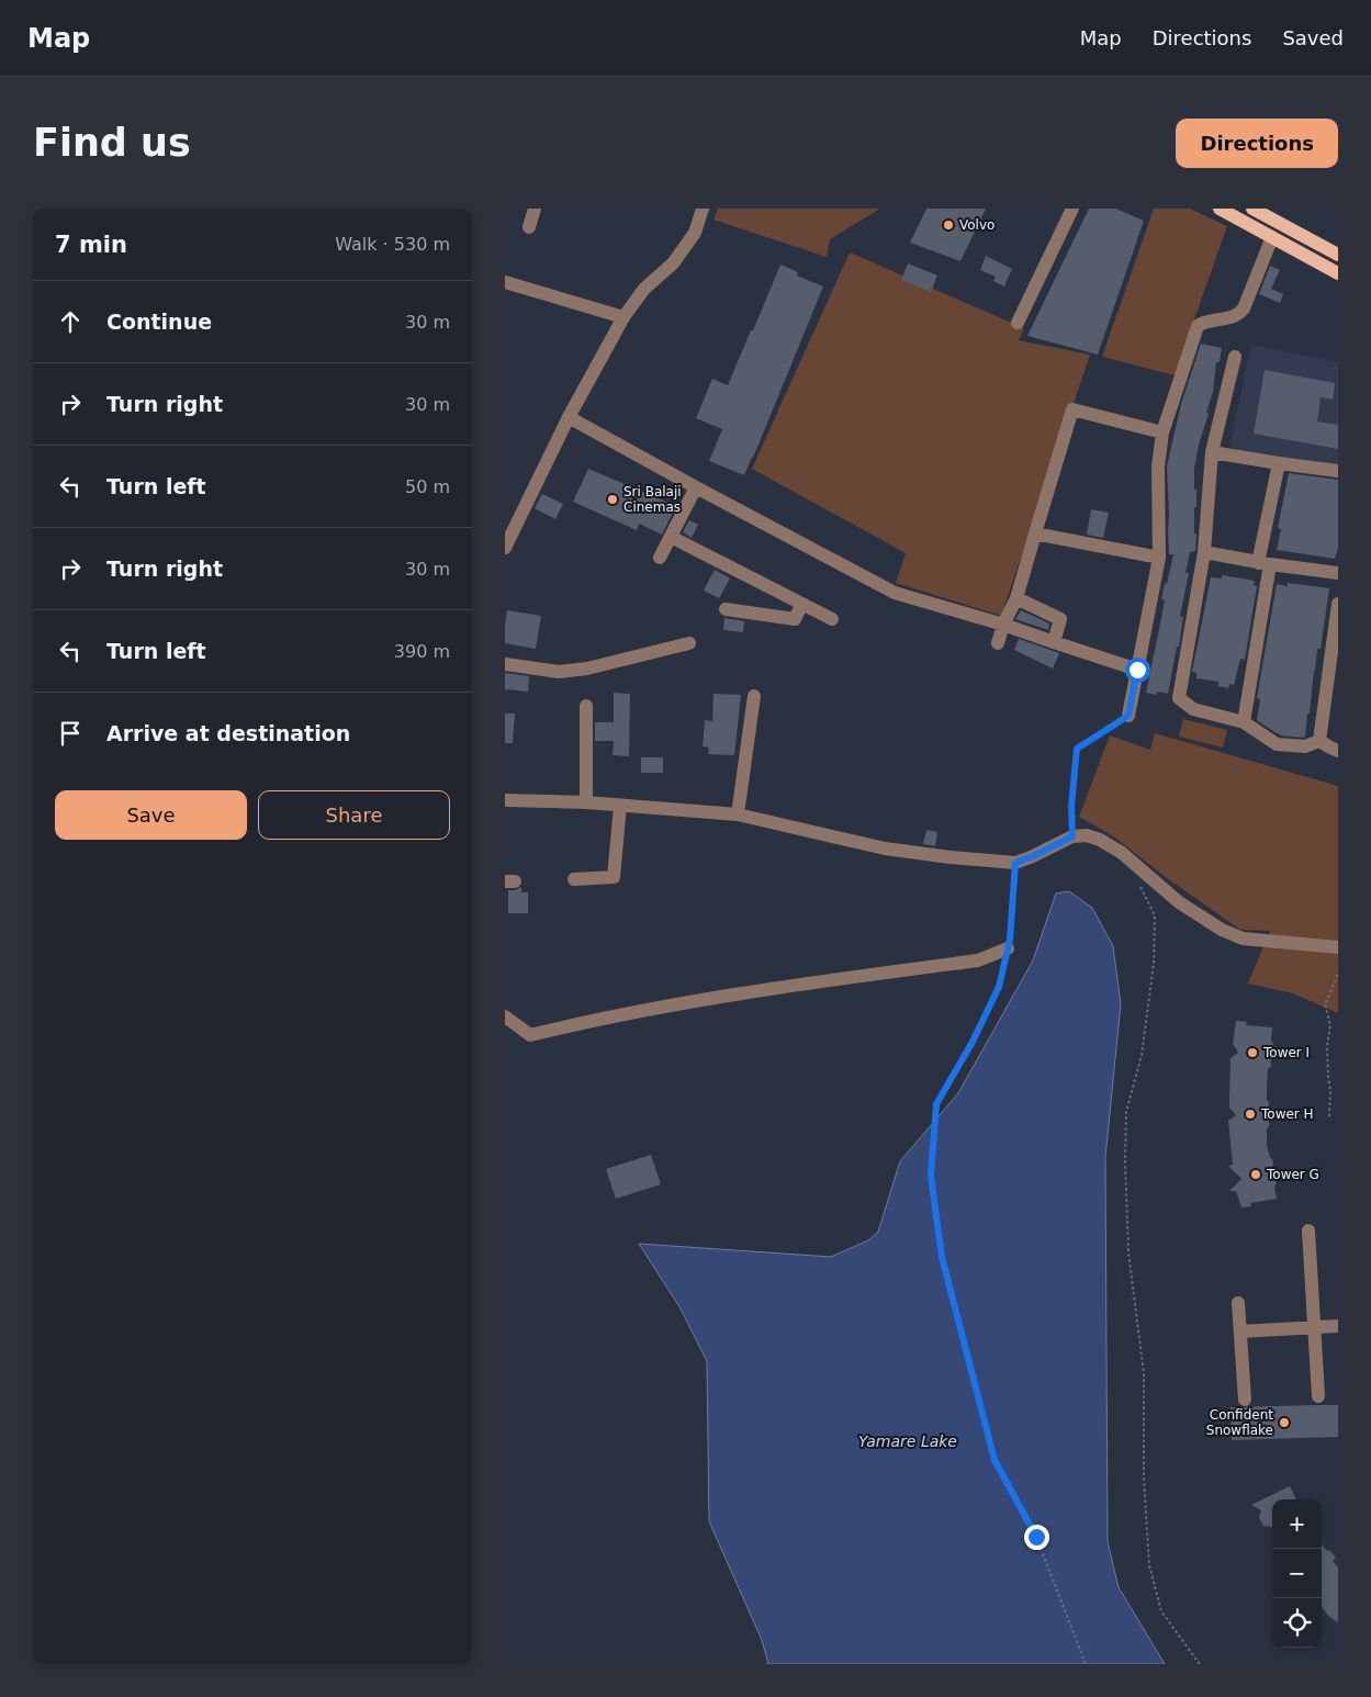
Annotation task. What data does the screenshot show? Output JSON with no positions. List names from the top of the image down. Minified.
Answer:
{"water":["Yamare Lake"],"places":["Volvo","Sri Balaji Cinemas","Tower I","Tower H","Tower G","Confident Snowflake"],"page":{"header":"Map","nav":["Map","Directions","Saved"],"buttons":["Directions",["Save","Share"]],"title":"Find us","heading":["7 min","Walk · 530 m"],"list":[["Continue","30 m"],["Turn right","30 m"],["Turn left","50 m"],["Turn right","30 m"],["Turn left","390 m"],"Arrive at destination"],"map_buttons":["+","−"]}}
